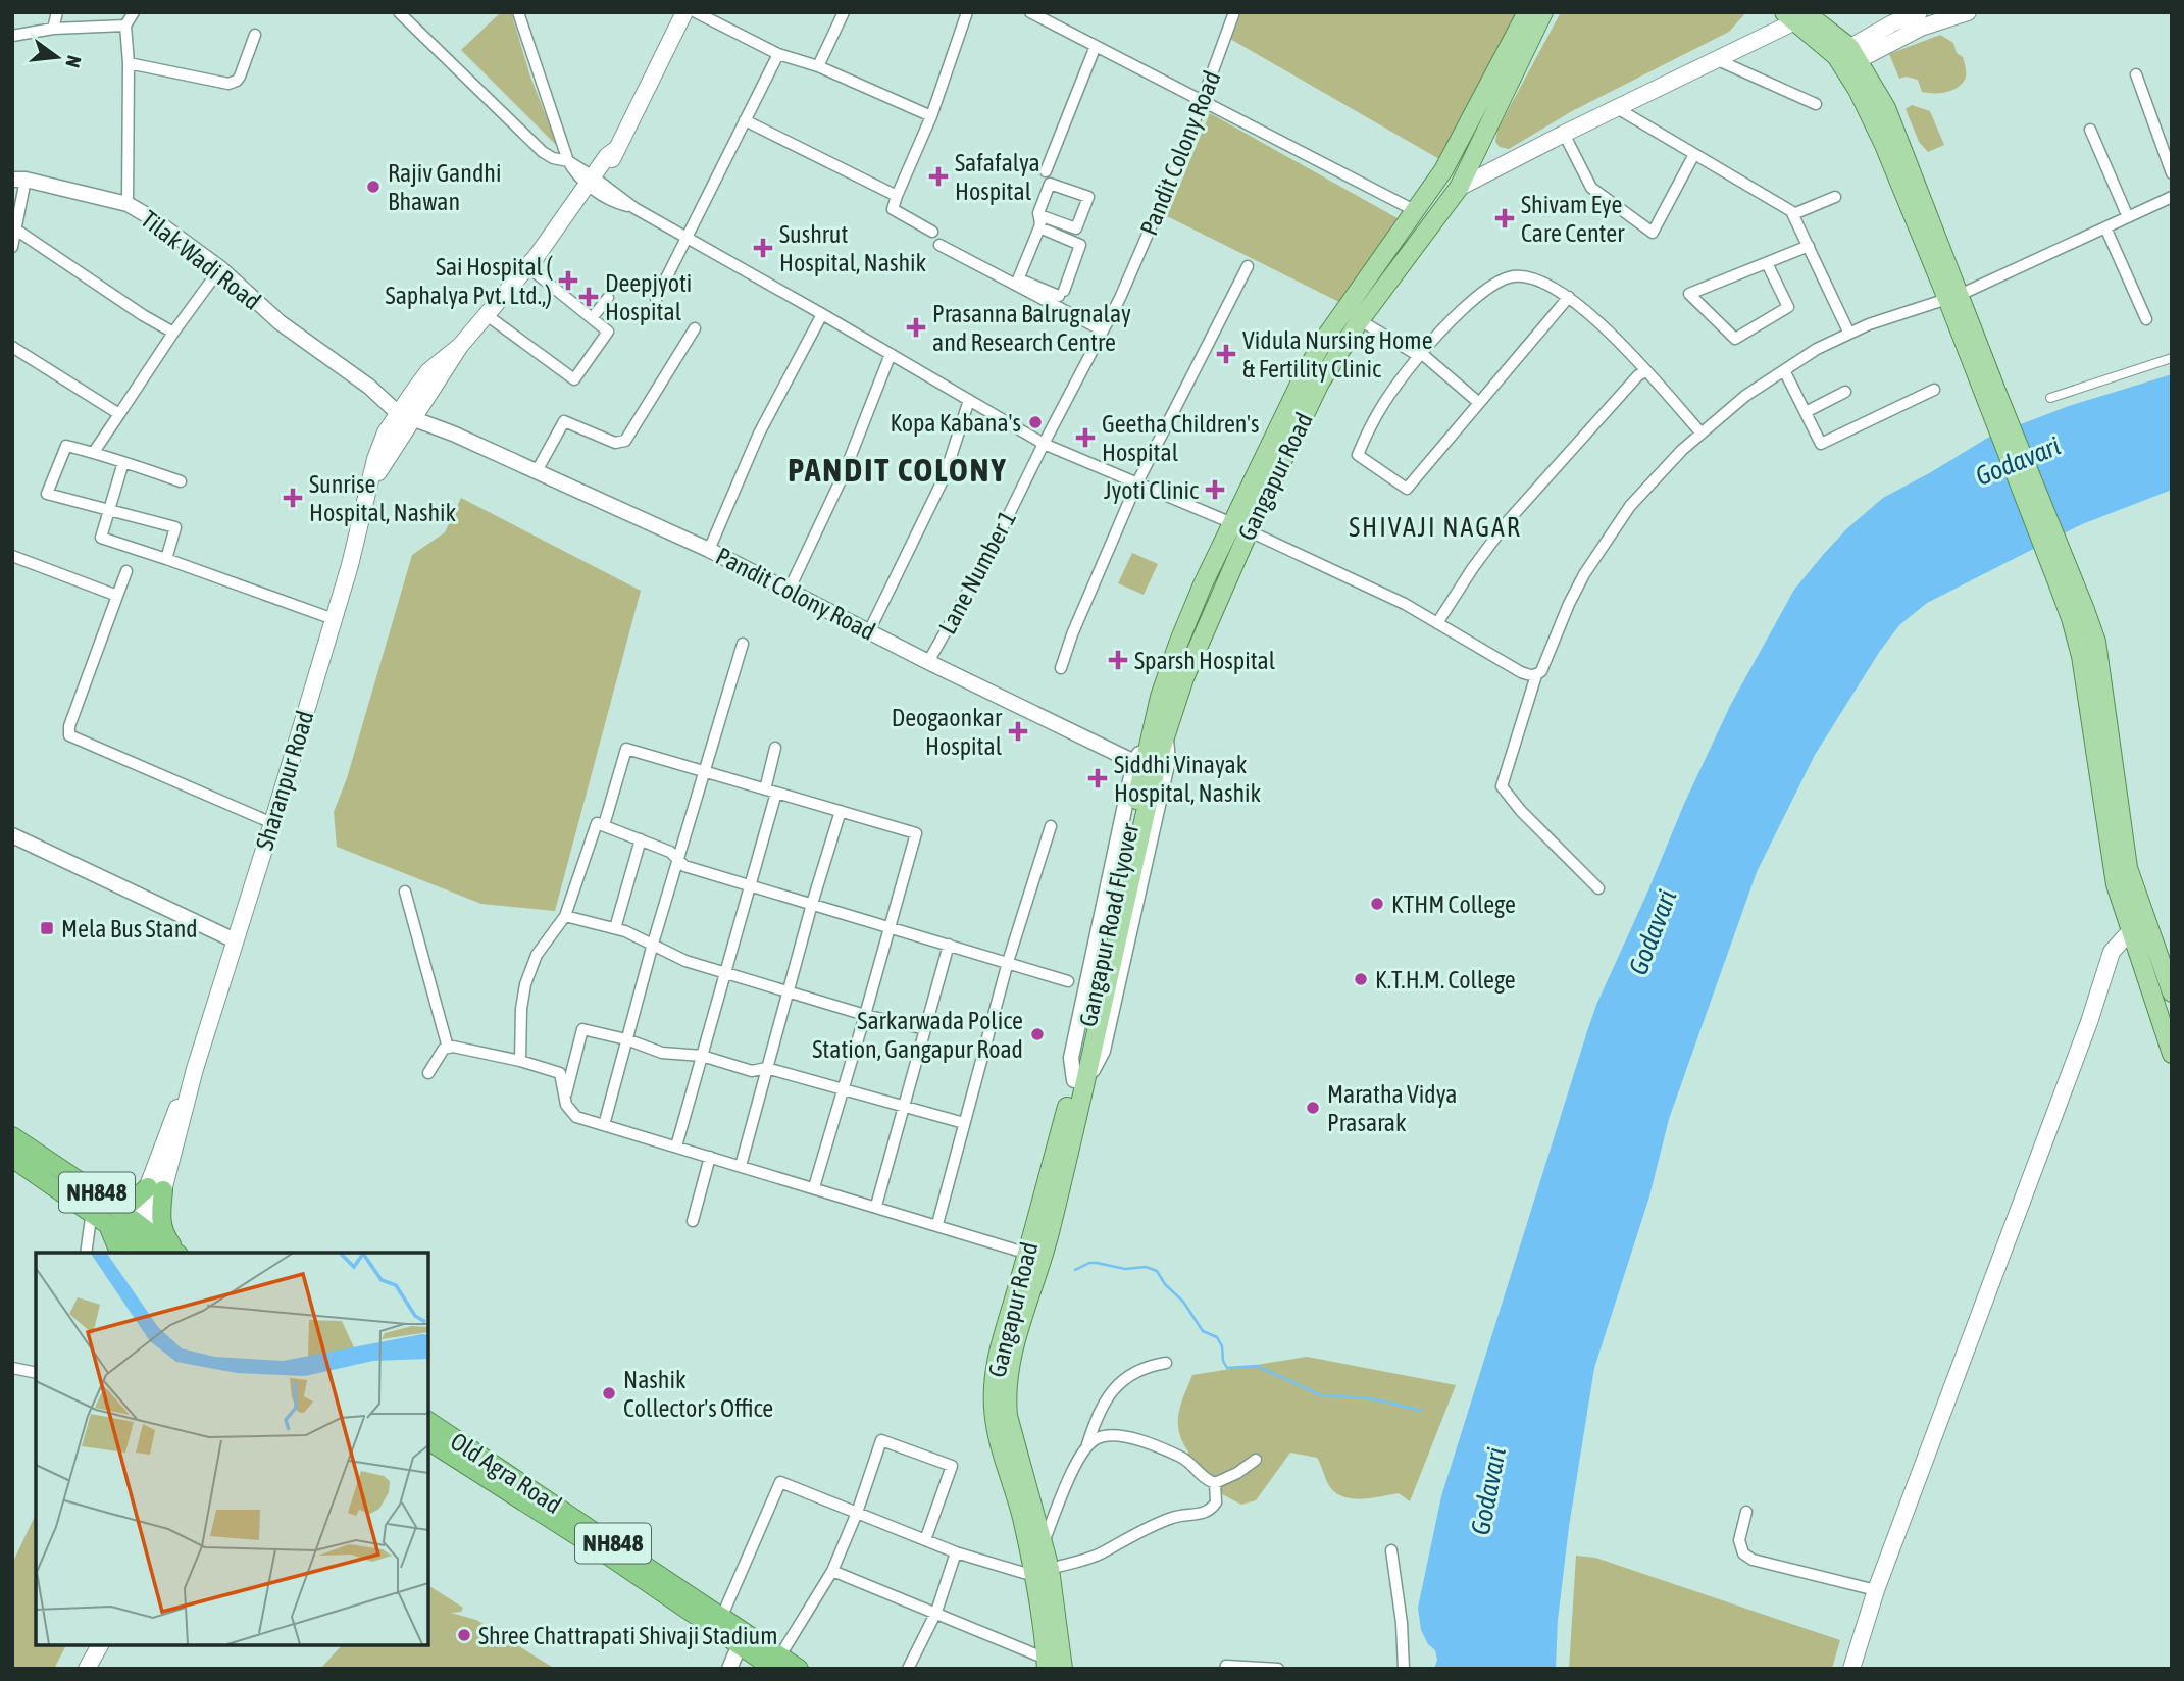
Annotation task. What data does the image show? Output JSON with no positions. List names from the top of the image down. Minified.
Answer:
{"streets":{"highway":["NH848","Old Agra Road"],"main road":["Gangapur Road","Sharanpur Road","Gangapur Road Flyover"],"street":["Pandit Colony Road","Tilak Wadi Road","Lane Number 1"]},"crossings":[["Pandit Colony Road","Tilak Wadi Road"],["Pandit Colony Road","Lane Number 1"],["Pandit Colony Road","Sharanpur Road"],["Pandit Colony Road","Gangapur Road Flyover"],["Tilak Wadi Road","Sharanpur Road"],["Gangapur Road","Gangapur Road Flyover"],["Sharanpur Road","NH848"]],"districts":["PANDIT COLONY","SHIVAJI NAGAR"],"water":["Godavari"],"places":{"health":["Safafalya Hospital","Shivam Eye Care Center","Sushrut Hospital, Nashik","Sai Hospital ( Saphalya Pvt. Ltd.,)","Deepjyoti Hospital","Prasanna Balrugnalay and Research Centre","Vidula Nursing Home & Fertility Clinic","Geetha Children's Hospital","Jyoti Clinic","Sunrise Hospital, Nashik","Sparsh Hospital","Deogaonkar Hospital","Siddhi Vinayak Hospital, Nashik"],"other":["Rajiv Gandhi Bhawan","Kopa Kabana's","KTHM College","K.T.H.M. College","Sarkarwada Police Station, Gangapur Road","Maratha Vidya Prasarak","Nashik Collector's Office","Shree Chattrapati Shivaji Stadium"],"transit":["Mela Bus Stand"]},"north":"right"}
